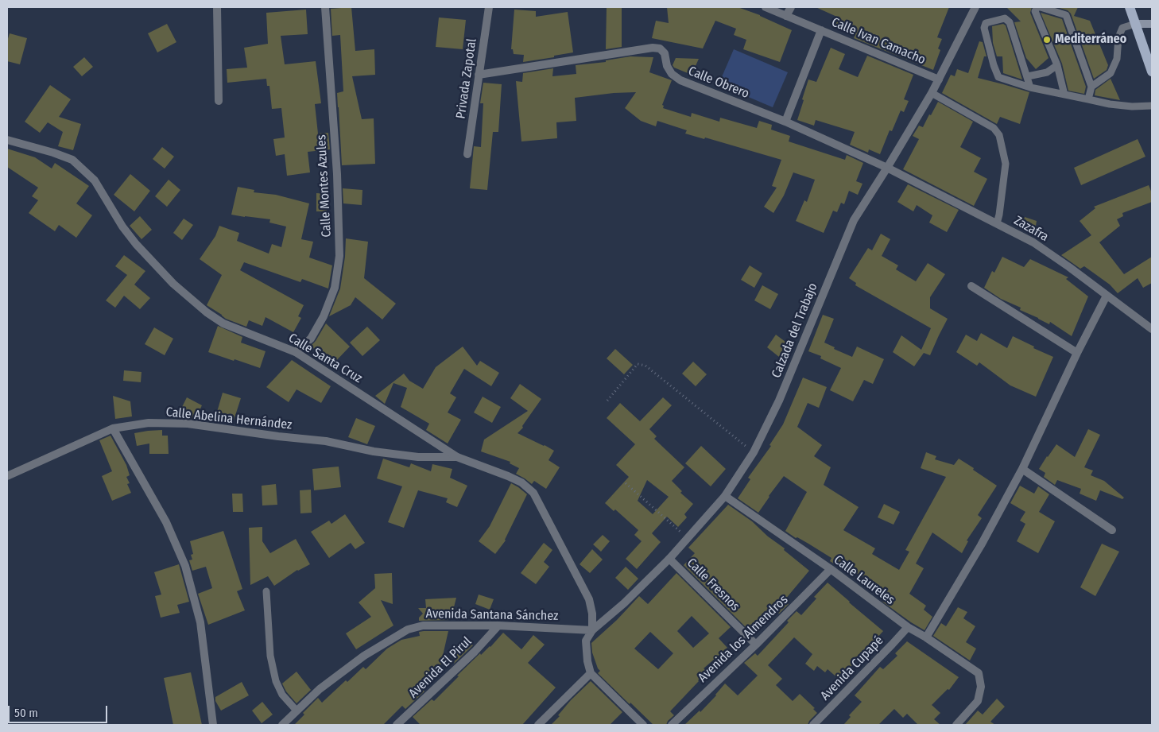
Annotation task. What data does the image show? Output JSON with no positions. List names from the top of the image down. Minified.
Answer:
{"streets":{"street":["Calle Ivan Camacho","Privada Zapotal","Calle Obrero","Calle Montes Azules","Zazafra","Calzada del Trabajo","Calle Santa Cruz","Calle Abelina Hernández","Calle Laureles","Calle Fresnos","Avenida Santana Sánchez","Avenida los Almendros","Avenida El Pirul","Avenida Cupapé"]},"crossings":[["Calle Ivan Camacho","Calzada del Trabajo"],["Privada Zapotal","Calle Obrero"],["Calle Obrero","Zazafra"],["Calle Obrero","Calzada del Trabajo"],["Calle Montes Azules","Calle Santa Cruz"],["Zazafra","Calzada del Trabajo"],["Calzada del Trabajo","Calle Santa Cruz"],["Calzada del Trabajo","Calle Laureles"],["Calzada del Trabajo","Calle Fresnos"],["Calzada del Trabajo","Avenida Santana Sánchez"],["Calle Santa Cruz","Calle Abelina Hernández"],["Calle Santa Cruz","Avenida Santana Sánchez"],["Calle Laureles","Avenida los Almendros"],["Calle Laureles","Avenida Cupapé"],["Calle Fresnos","Avenida los Almendros"],["Avenida Santana Sánchez","Avenida El Pirul"]],"places":["Mediterráneo"],"scale_bar":"50 m"}
